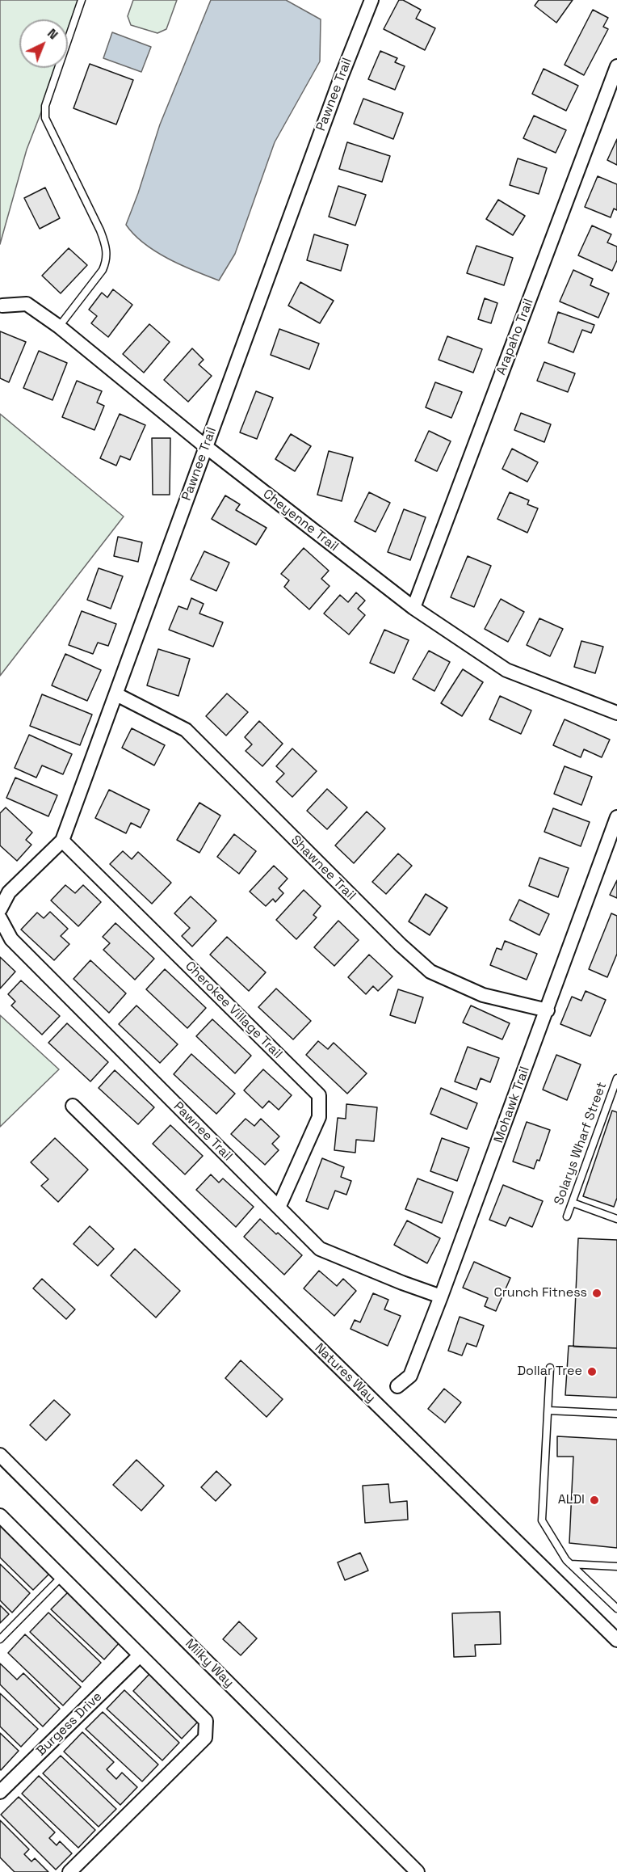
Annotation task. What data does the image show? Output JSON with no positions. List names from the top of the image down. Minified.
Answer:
{"streets":{"street":["Pawnee Trail","Arapaho Trail","Cheyenne Trail","Shawnee Trail","Cherokee Village Trail","Mohawk Trail","Natures Way","Milky Way","Burgess Drive"],"lane":["Solarys Wharf Street"]},"crossings":[["Pawnee Trail","Cheyenne Trail"],["Pawnee Trail","Shawnee Trail"],["Pawnee Trail","Cherokee Village Trail"],["Pawnee Trail","Mohawk Trail"],["Arapaho Trail","Cheyenne Trail"],["Shawnee Trail","Mohawk Trail"]],"places":["Crunch Fitness","Dollar Tree","ALDI"],"north":"top right"}
